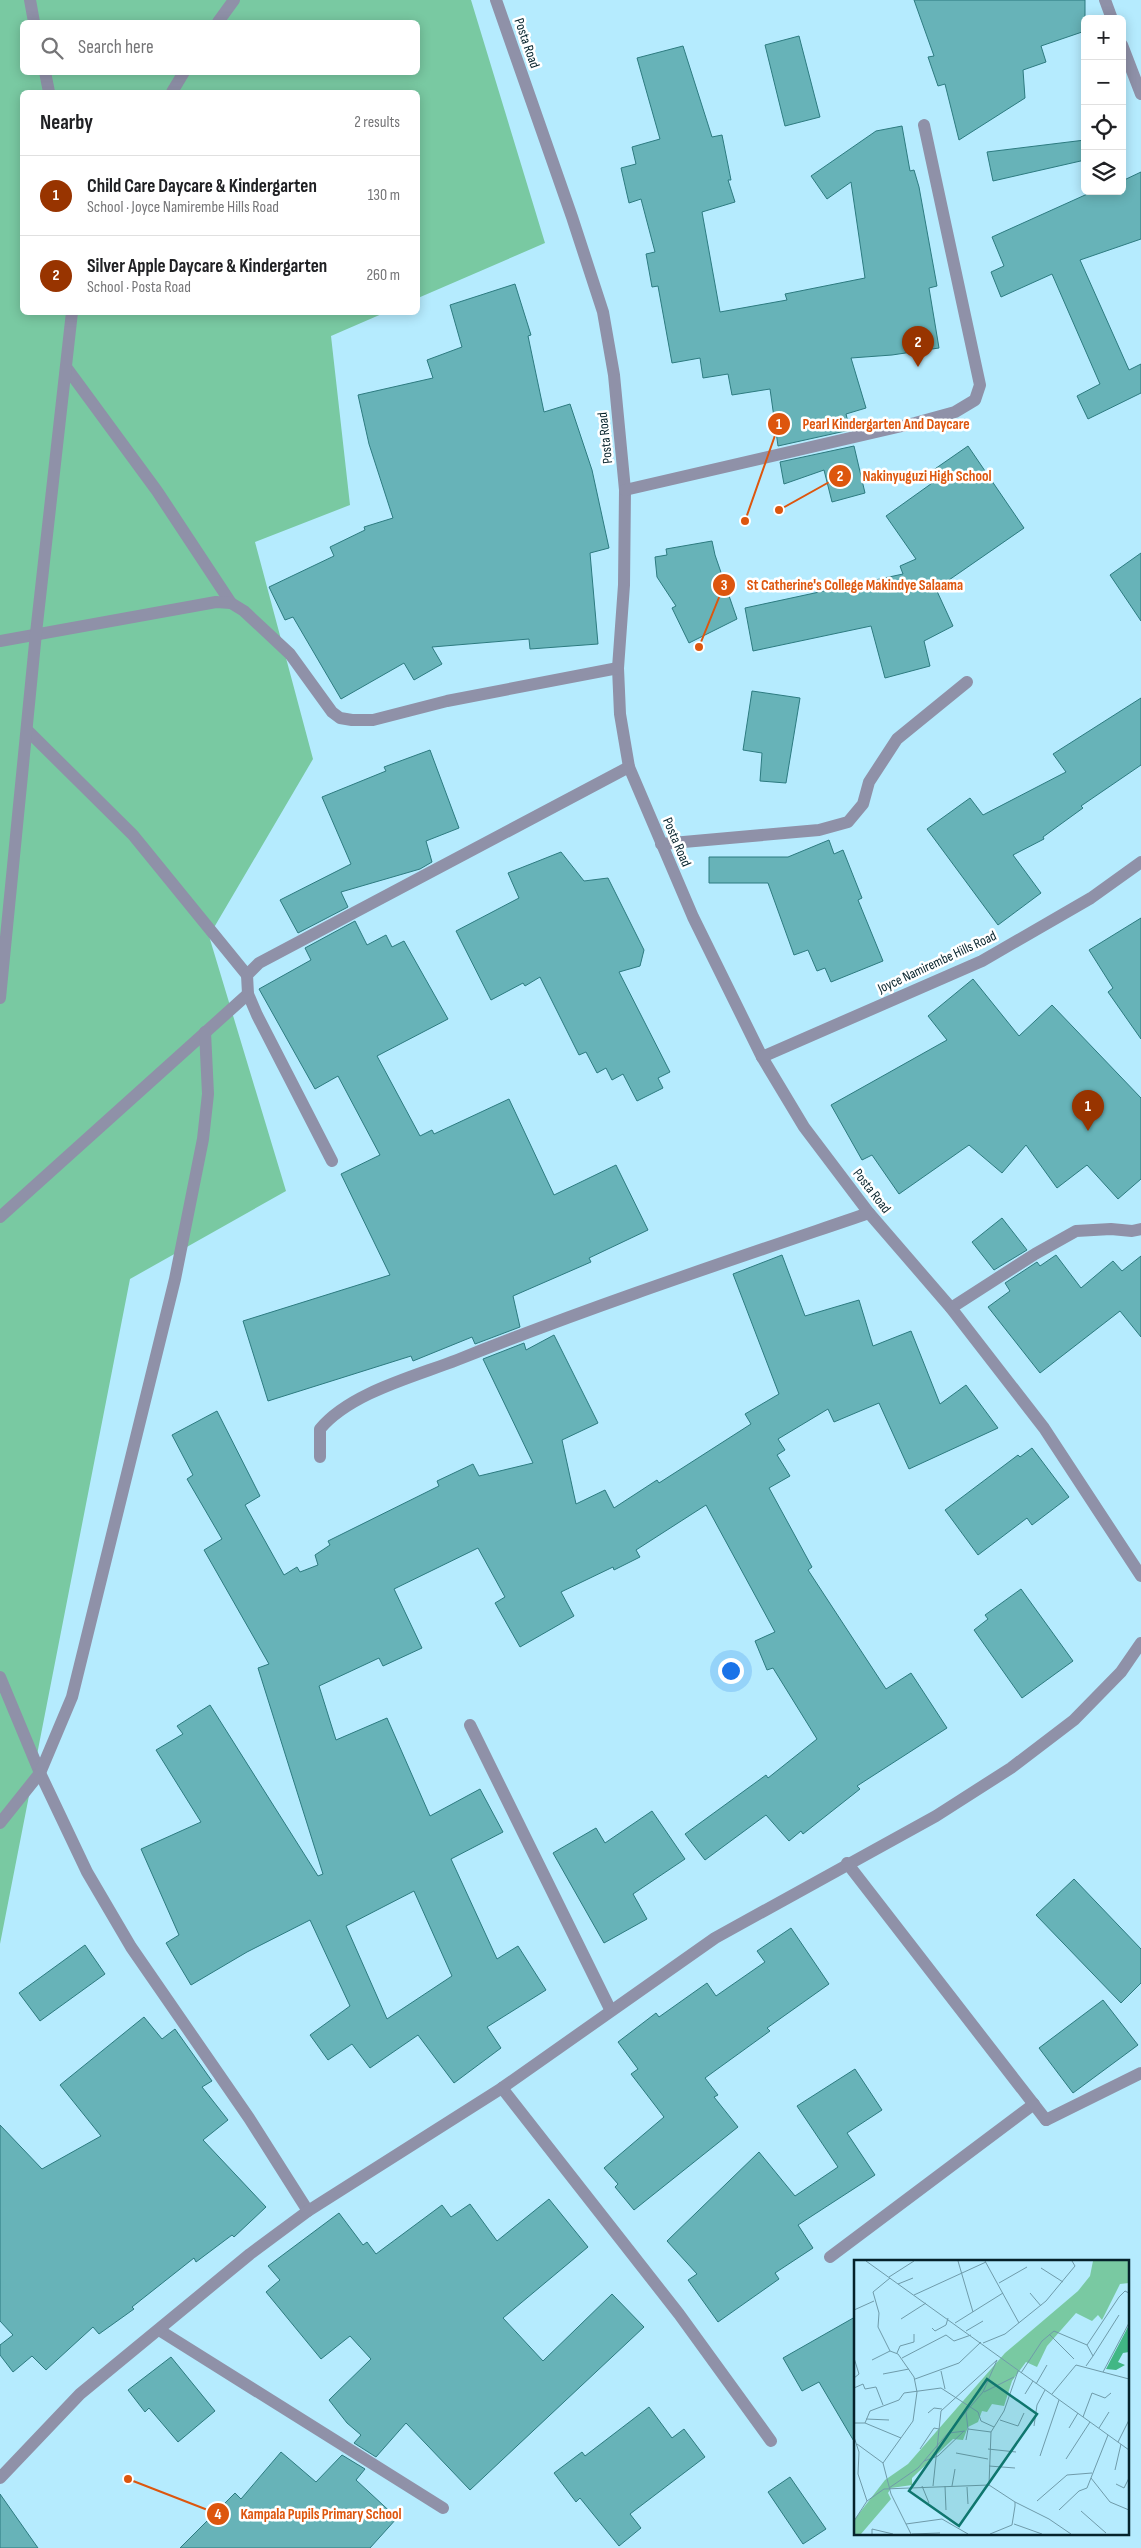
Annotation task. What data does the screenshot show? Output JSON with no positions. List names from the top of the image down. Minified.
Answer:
{"streets":{"street":["Posta Road","Joyce Namirembe Hills Road"]},"crossings":[["Posta Road","Joyce Namirembe Hills Road"]],"places":["Nakinyuguzi High School","Pearl Kindergarten And Daycare","St Catherine's College Makindye Salaama","Kampala Pupils Primary School"],"page":{"map_buttons":["+","−"],"search":"Search here","heading":["Nearby","2 results"],"list":[{"mark":"1","name":"Child Care Daycare & Kindergarten","note":"School · Joyce Namirembe Hills Road","value":"130 m"},{"mark":"2","name":"Silver Apple Daycare & Kindergarten","note":"School · Posta Road","value":"260 m"}],"pins":["2","1"]}}
